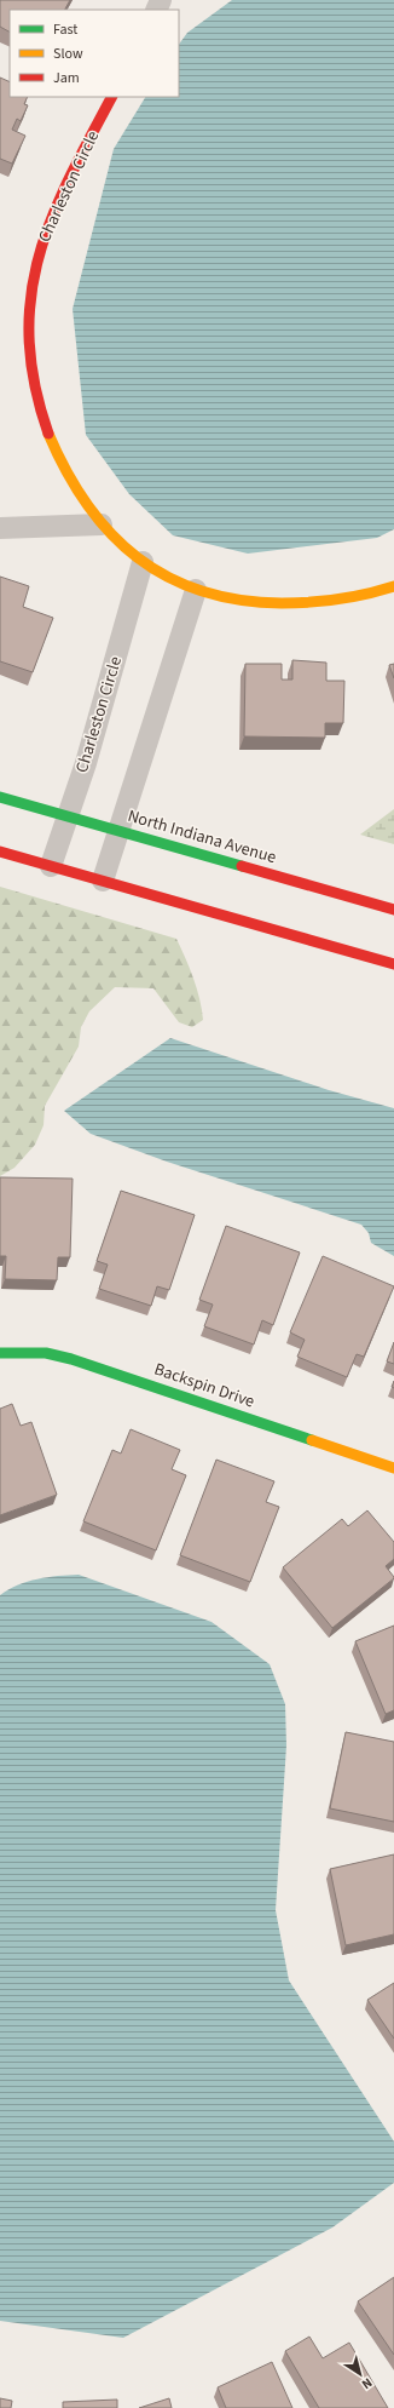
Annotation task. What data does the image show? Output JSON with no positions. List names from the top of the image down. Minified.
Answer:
{"streets":{"street":["Charleston Circle","North Indiana Avenue","Backspin Drive"]},"crossings":[["Charleston Circle","North Indiana Avenue"]],"legend":["Fast","Slow","Jam"],"north":"bottom right"}
